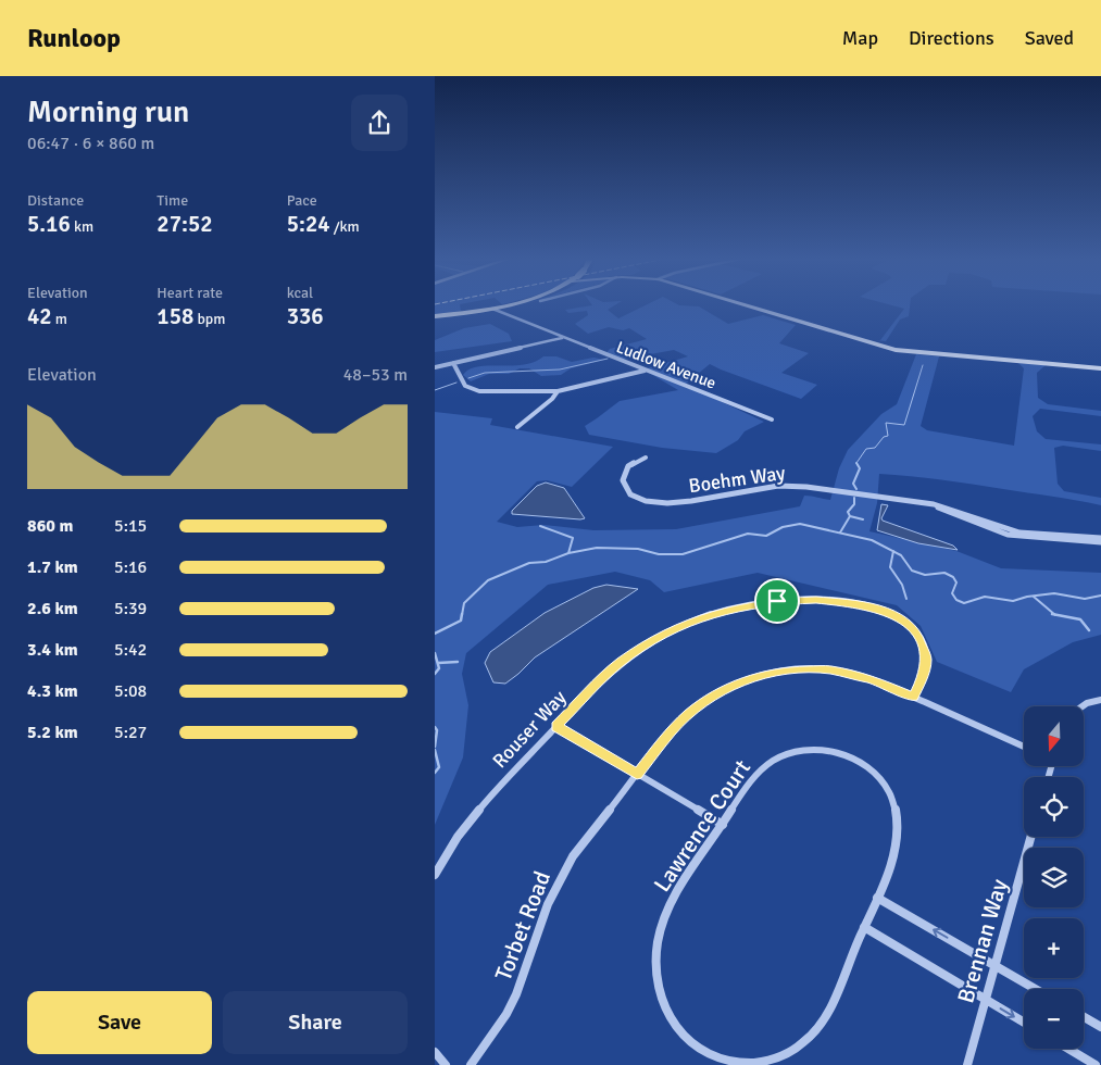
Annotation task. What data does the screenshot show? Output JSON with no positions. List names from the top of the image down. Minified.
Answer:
{"streets":{"street":["Ludlow Avenue","Boehm Way","Rouser Way","Lawrence Court","Torbet Road","Brennan Way"]},"crossings":[["Rouser Way","Torbet Road"]],"north":"bottom","page":{"header":"Runloop","nav":["Map","Directions","Saved"],"heading":["Morning run","06:47 · 6 × 860 m"],"stats":[["Distance","5.16 km"],["Time","27:52"],["Pace","5:24 /km"],["Elevation","42 m"],["Heart rate","158 bpm"],["kcal","336"]],"chart":["Elevation","48–53 m"],"list":[{"name":"860 m","note":"5:15"},{"name":"1.7 km","note":"5:16"},{"name":"2.6 km","note":"5:39"},{"name":"3.4 km","note":"5:42"},{"name":"4.3 km","note":"5:08"},{"name":"5.2 km","note":"5:27"}],"map_buttons":["+","−"],"buttons":["Save","Share"]}}
